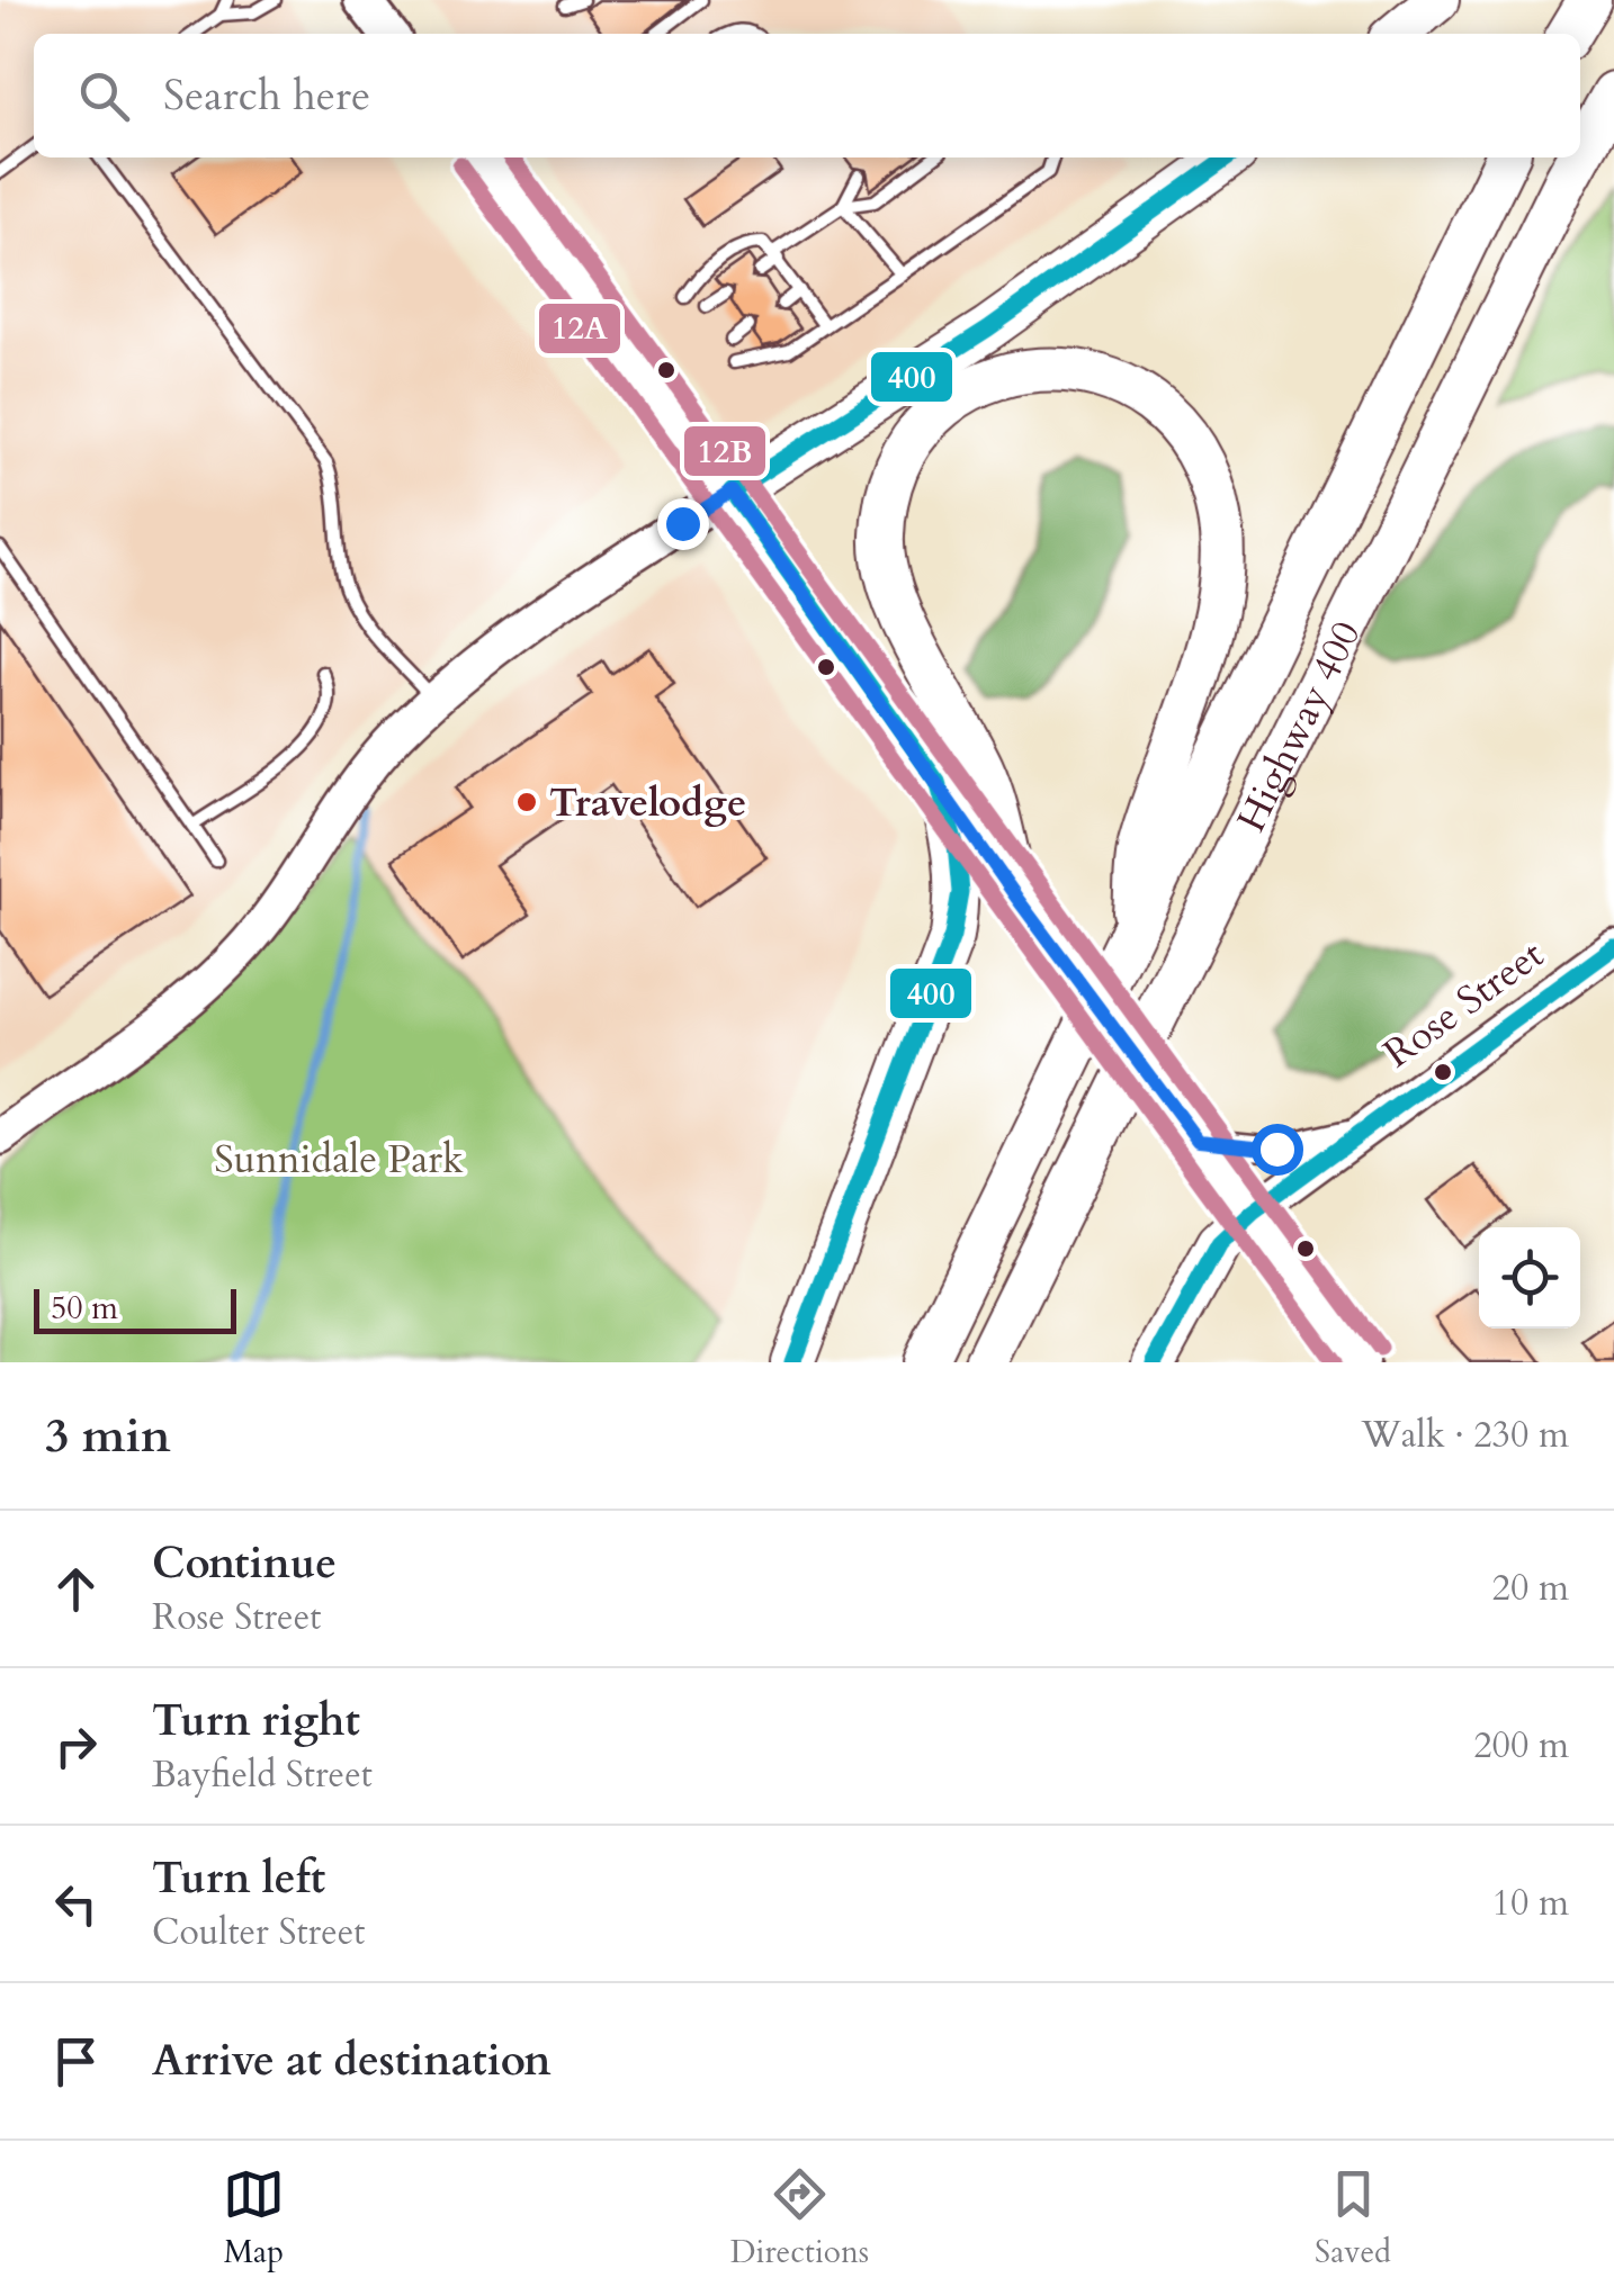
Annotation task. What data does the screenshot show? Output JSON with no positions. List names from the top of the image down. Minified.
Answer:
{"streets":{"highway":["Highway 400"],"street":["Rose Street"]},"parks":["Sunnidale Park"],"places":["Travelodge"],"lines":["transit line 400","transit line 12B","transit line 12A"],"scale_bar":"50 m","page":{"search":"Search here","scale":"50 m","heading":["3 min","Walk · 230 m"],"list":[["Continue","Rose Street","20 m"],["Turn right","Bayfield Street","200 m"],["Turn left","Coulter Street","10 m"],"Arrive at destination"],"nav":["Map","Directions","Saved"]}}
